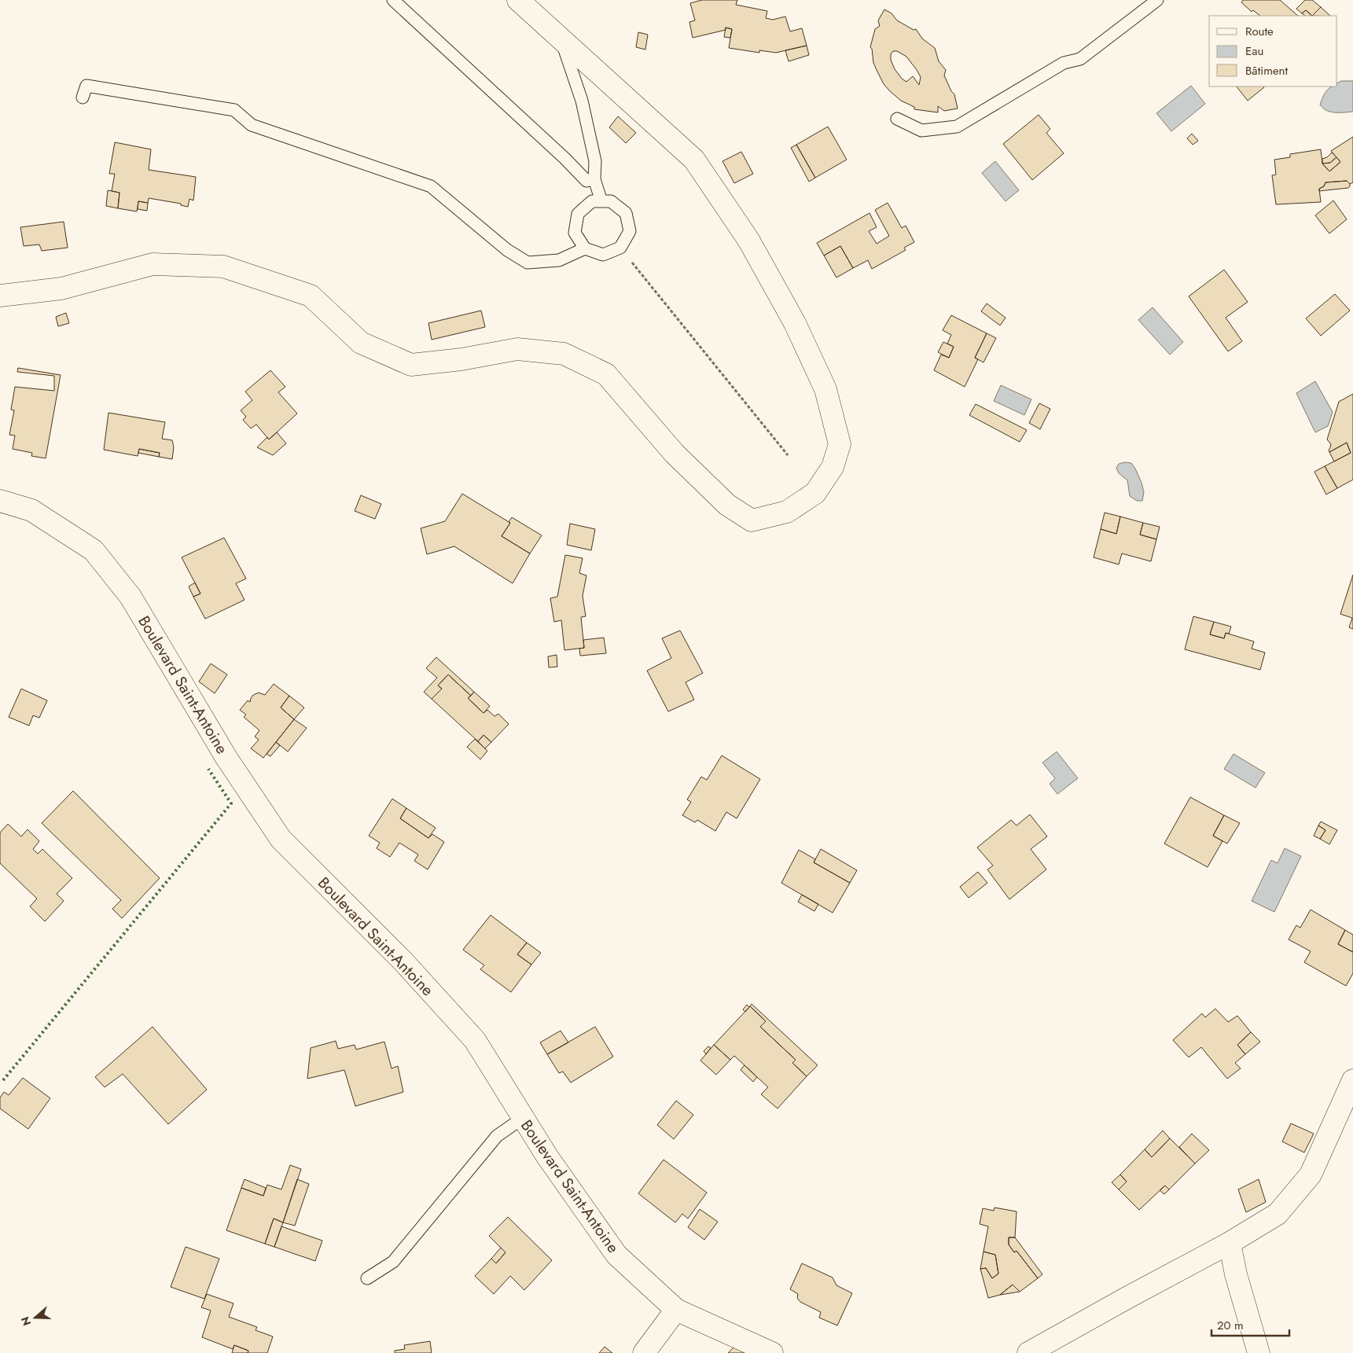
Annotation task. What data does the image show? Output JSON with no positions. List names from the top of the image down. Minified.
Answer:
{"streets":{"street":["Boulevard Saint-Antoine"]},"legend":["Route","Eau","Bâtiment"],"scale_bar":"20 m","north":"left"}
